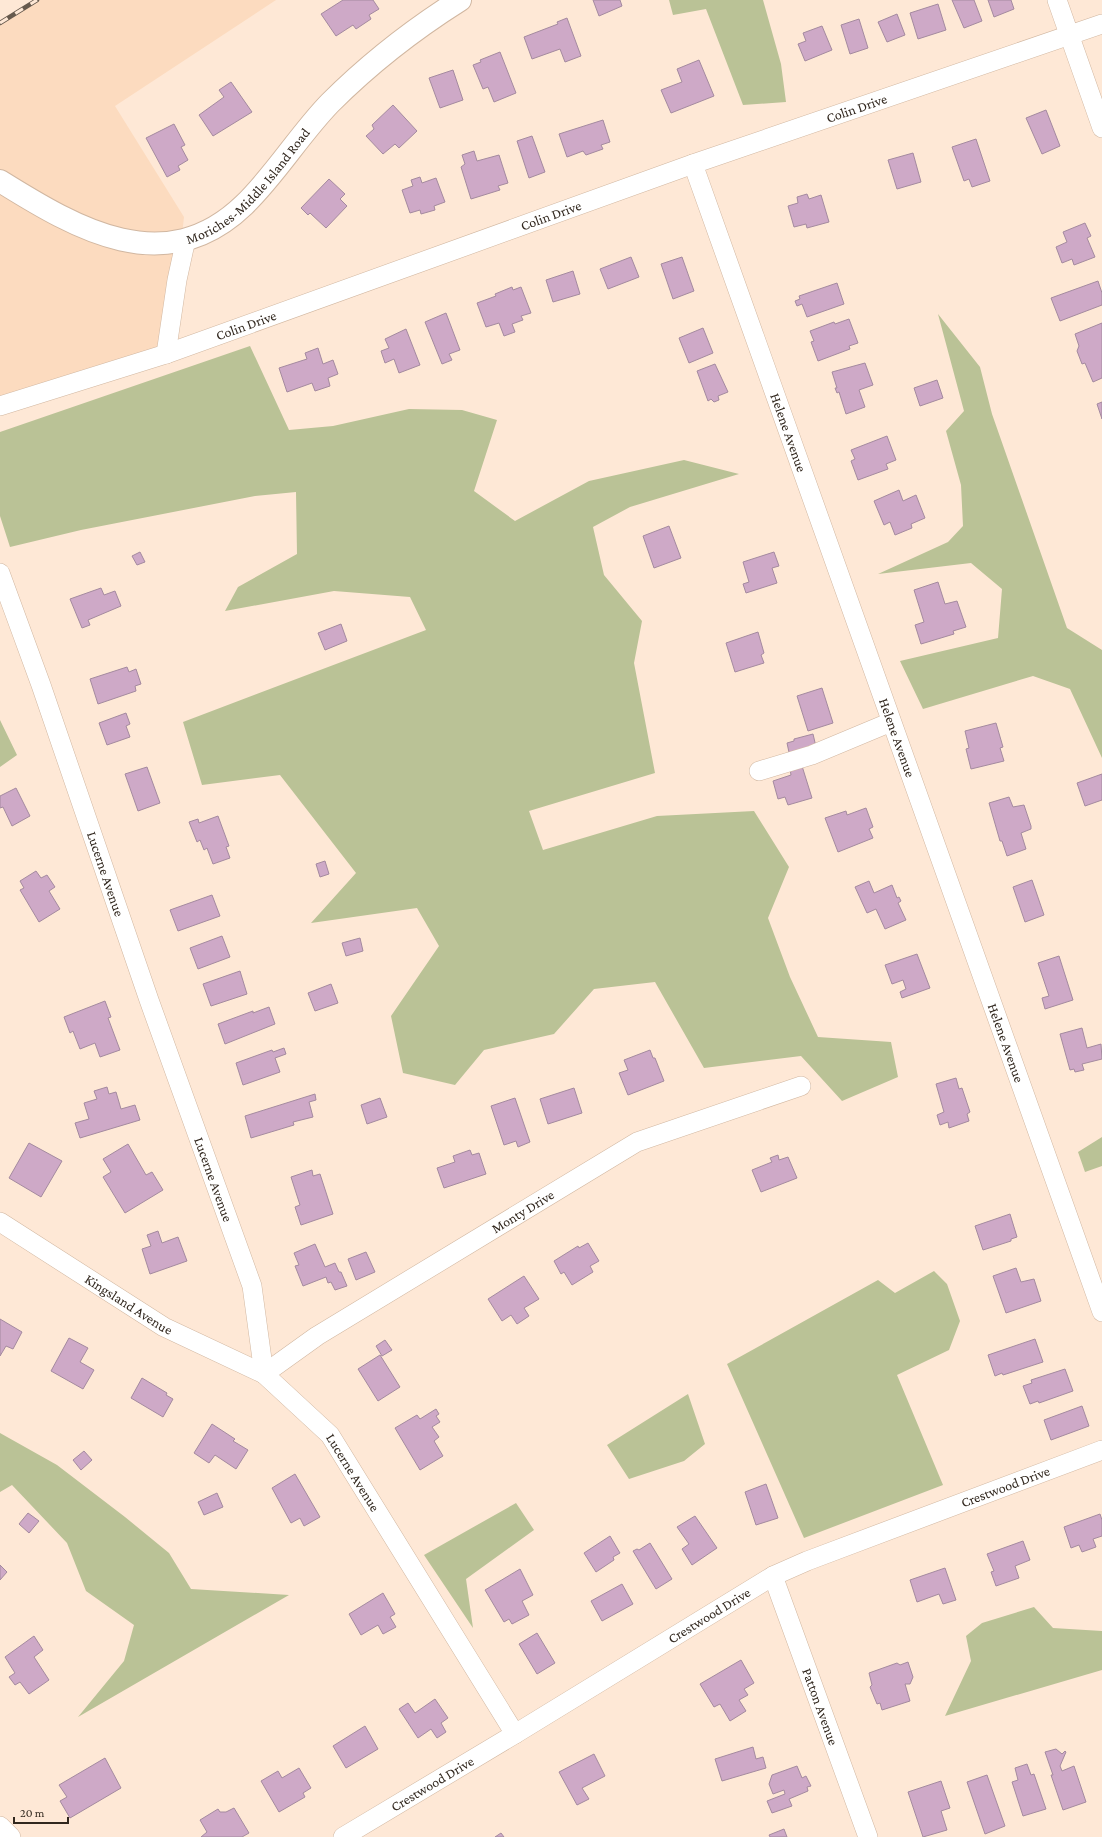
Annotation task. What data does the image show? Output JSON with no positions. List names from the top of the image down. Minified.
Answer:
{"streets":{"main road":["Moriches-Middle Island Road"],"street":["Colin Drive","Helene Avenue","Lucerne Avenue","Monty Drive","Kingsland Avenue","Crestwood Drive","Patton Avenue"]},"crossings":[["Colin Drive","Helene Avenue"],["Lucerne Avenue","Monty Drive"],["Lucerne Avenue","Kingsland Avenue"],["Lucerne Avenue","Crestwood Drive"],["Monty Drive","Kingsland Avenue"],["Crestwood Drive","Patton Avenue"]],"scale_bar":"20 m"}
